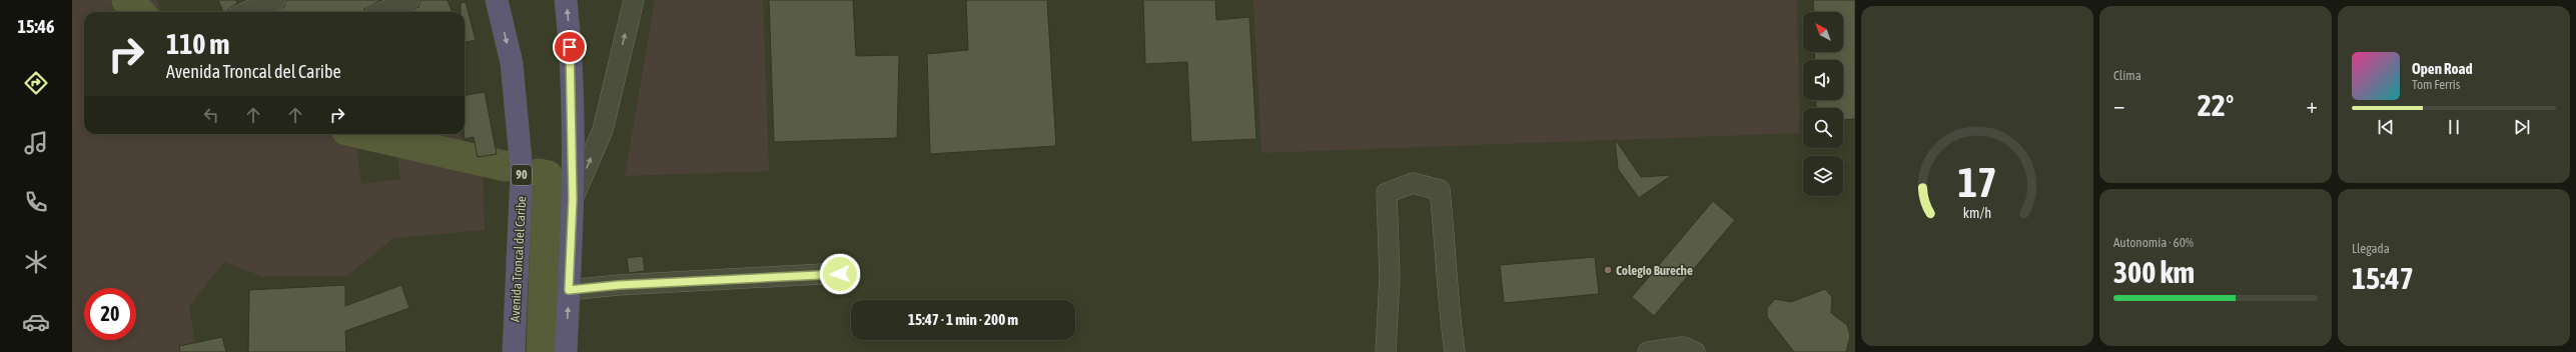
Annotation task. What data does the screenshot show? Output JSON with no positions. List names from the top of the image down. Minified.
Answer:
{"streets":{"highway":["90","Avenida Troncal del Caribe"]},"places":["Colegio Bureche"],"north":"top left","page":{"tabs":"15:46","tile":["Clima",["Autonomía · 60%","300 km"],["Llegada","15:47"]],"turn":["110 m","Avenida Troncal del Caribe"],"song":["Open Road","Tom Ferris"],"heat":["−","22°","+"],"limit":"20","trip":"15:47 · 1 min · 200 m","gauge":["17","km/h"]}}
